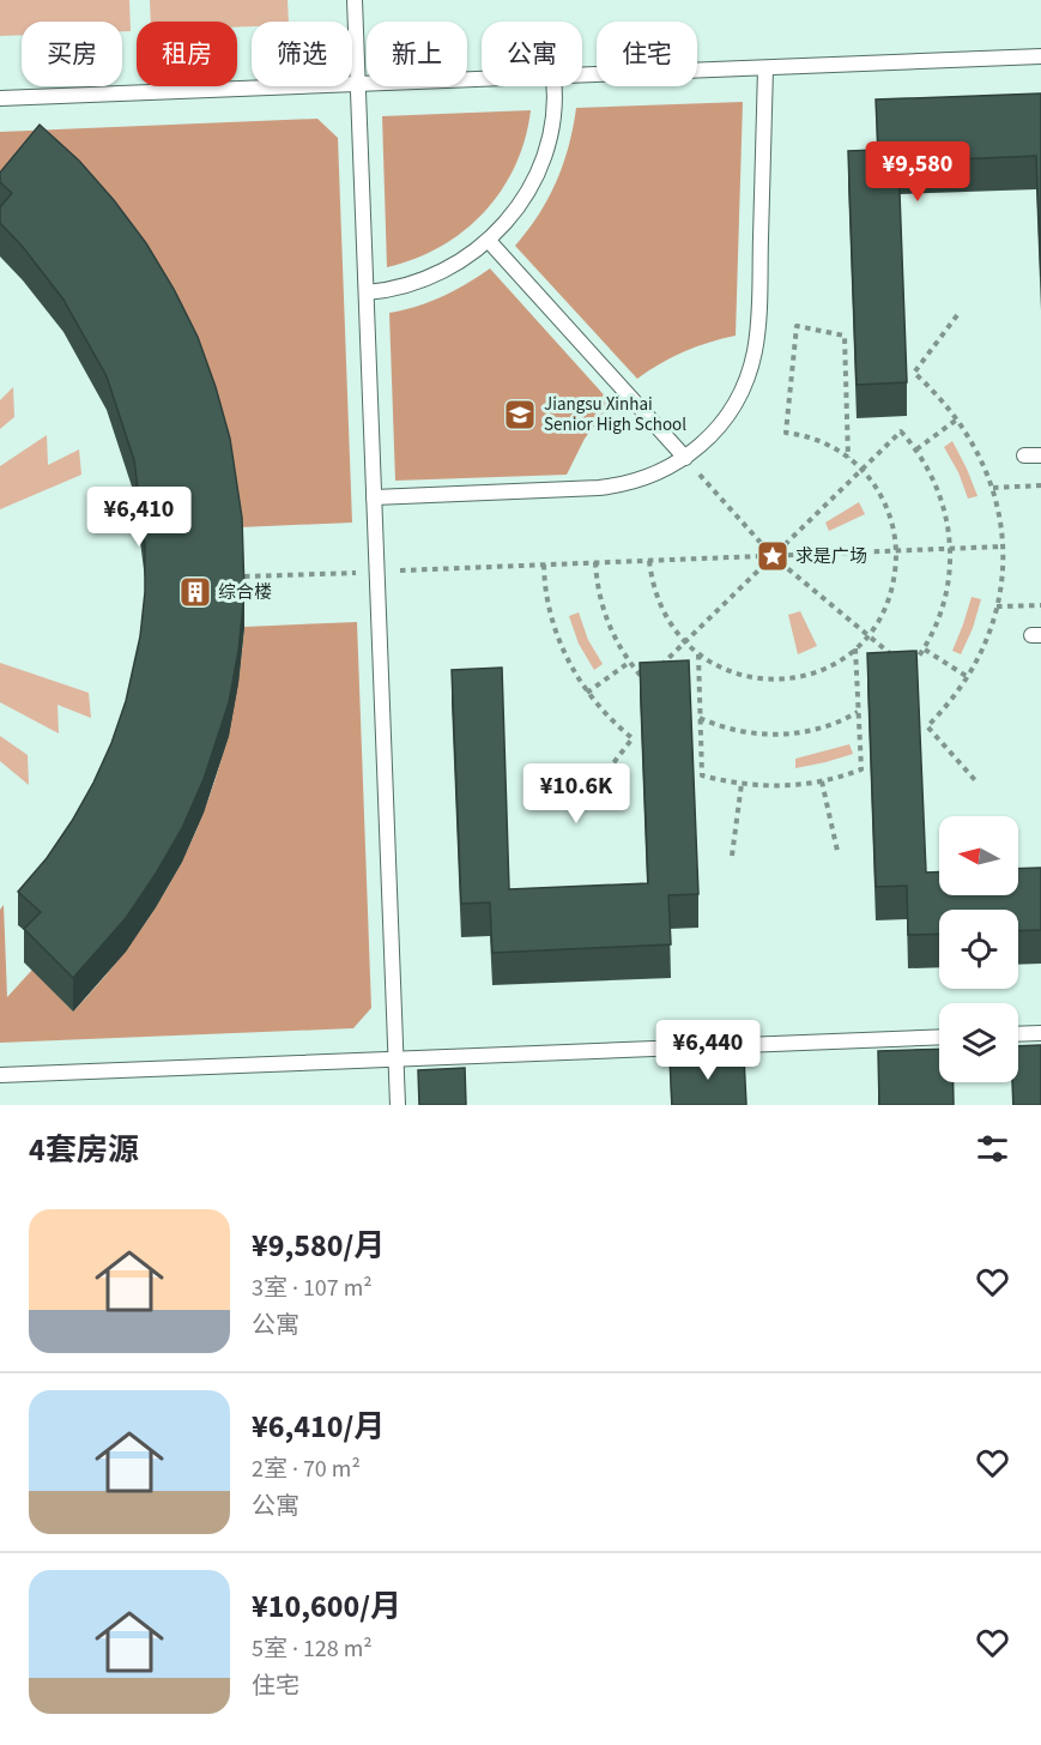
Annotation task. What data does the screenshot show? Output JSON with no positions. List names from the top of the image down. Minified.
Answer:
{"places":{"school or university":["Jiangsu Xinhai Senior High School"],"place":["求是广场"],"building":["综合楼"]},"north":"left","page":{"chip":["买房","租房","筛选","新上","公寓","住宅"],"price":["¥9,580","¥6,410","¥10.6K","¥6,440"],"heading":"4套房源","list":[{"name":"¥9,580/月","note":"3室 · 107 m² · 公寓"},{"name":"¥6,410/月","note":"2室 · 70 m² · 公寓"},{"name":"¥10,600/月","note":"5室 · 128 m² · 住宅"}]}}
